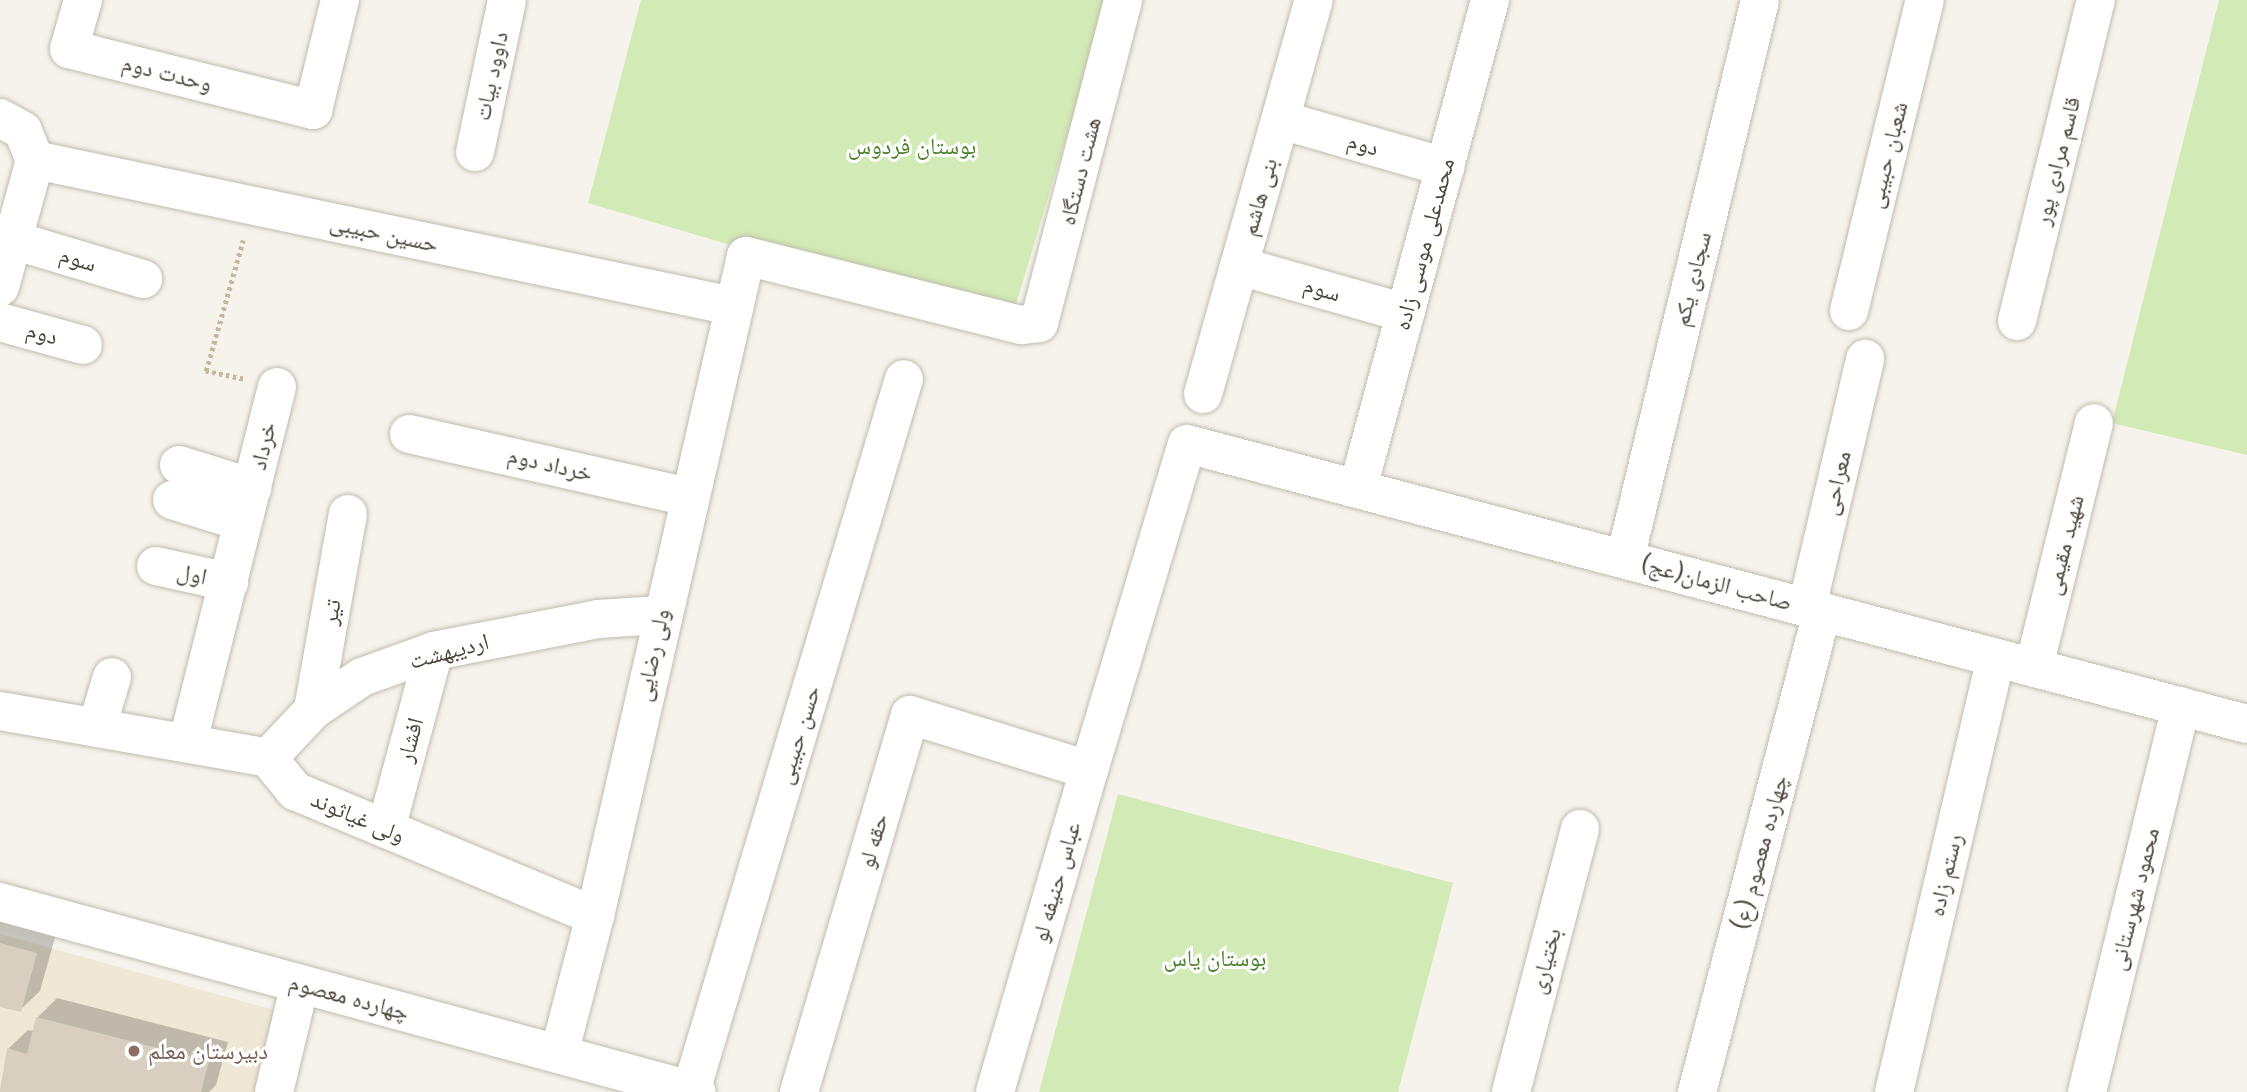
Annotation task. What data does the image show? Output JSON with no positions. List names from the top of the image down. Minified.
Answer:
{"streets":{"street":["وحدت دوم","داوود بیات","دوم","شعبان حبیبی","قاسم مرادی پور","هشت دستگاه","بنی هاشم","حسین حبیبی","محمدعلی موسی زاده","سوم","سجادی یکم","خرداد","خرداد دوم","معراحی","شهید مقیمی","اول","صاحب الزمان(عج)","تیر","اردیبهشت","ولی رضایی","حسن حبیبی","افشار","ولی غیاثوند","حقه لو","چهارده معصوم (ع)","رستم زاده","عباس حنیفه لو","محمود شهرستانی","بختیاری","چهارده معصوم"]},"crossings":[["دوم","بنی هاشم"],["دوم","محمدعلی موسی زاده"],["هشت دستگاه","ولی رضایی"],["بنی هاشم","سوم"],["حسین حبیبی","ولی رضایی"],["محمدعلی موسی زاده","سوم"],["محمدعلی موسی زاده","صاحب الزمان(عج)"],["سجادی یکم","صاحب الزمان(عج)"],["خرداد","اول"],["خرداد دوم","ولی رضایی"],["معراحی","صاحب الزمان(عج)"],["معراحی","چهارده معصوم (ع)"],["شهید مقیمی","صاحب الزمان(عج)"],["صاحب الزمان(عج)","چهارده معصوم (ع)"],["صاحب الزمان(عج)","رستم زاده"],["صاحب الزمان(عج)","عباس حنیفه لو"],["صاحب الزمان(عج)","محمود شهرستانی"],["تیر","اردیبهشت"],["اردیبهشت","ولی رضایی"],["اردیبهشت","افشار"],["اردیبهشت","ولی غیاثوند"],["ولی رضایی","ولی غیاثوند"],["ولی رضایی","چهارده معصوم"],["حسن حبیبی","چهارده معصوم"],["افشار","ولی غیاثوند"],["حقه لو","عباس حنیفه لو"]],"parks":["بوستان فردوس","بوستان یاس"],"places":["دبیرستان معلم"]}
